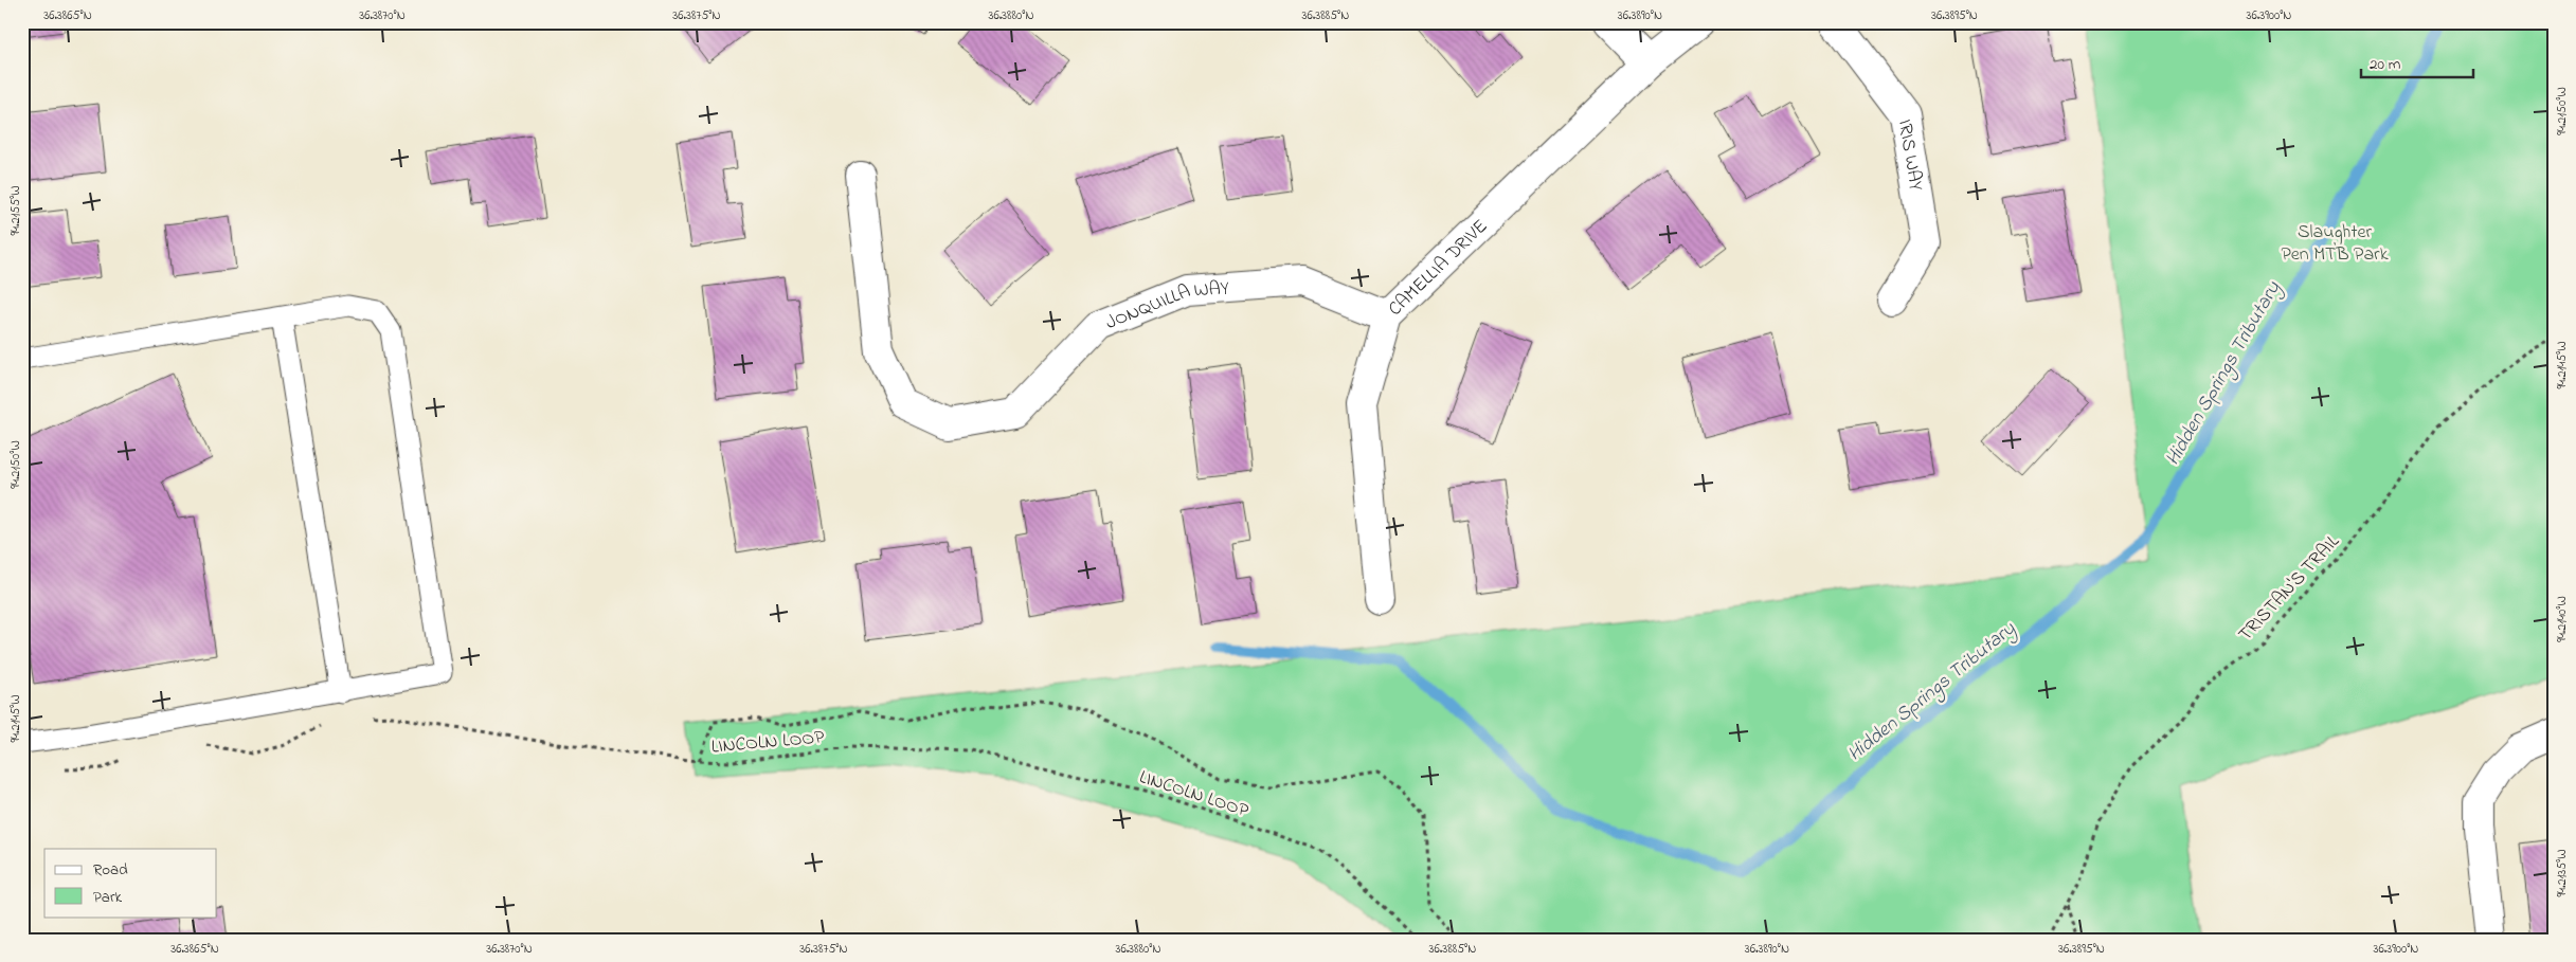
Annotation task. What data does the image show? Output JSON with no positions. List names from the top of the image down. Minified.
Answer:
{"streets":{"street":["IRIS WAY","CAMELLIA DRIVE","JONQUILLA WAY"],"path":["TRISTAN'S TRAIL","LINCOLN LOOP"]},"crossings":[["CAMELLIA DRIVE","JONQUILLA WAY"]],"water":["Hidden Springs Tributary"],"parks":["Slaughter Pen MTB Park"],"legend":["Road","Park"],"scale_bar":"20 m","coordinates":["36.3865°N","36.3870°N","36.3875°N","36.3880°N","36.3885°N","36.3890°N","36.3895°N","36.3900°N","94.2150°W","94.2155°W","94.2145°W","94.2140°W","94.2135°W"]}
